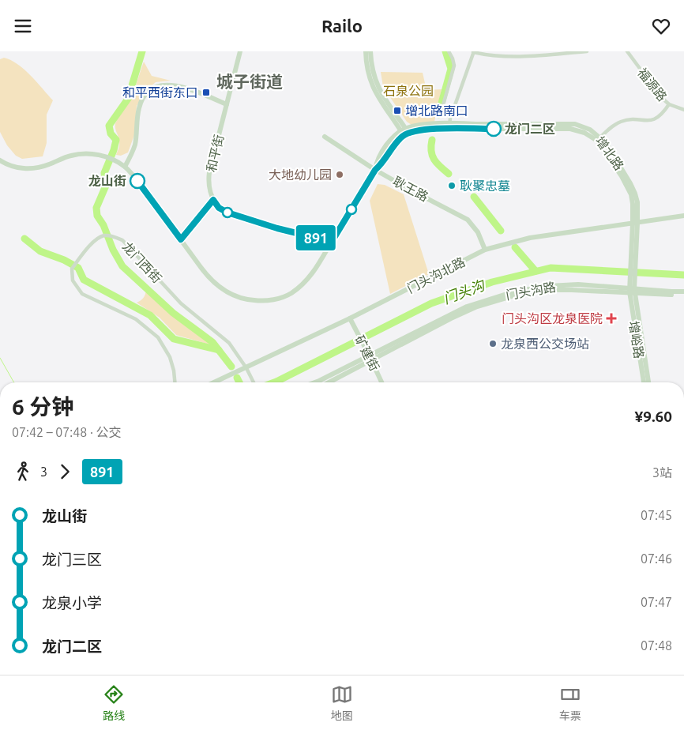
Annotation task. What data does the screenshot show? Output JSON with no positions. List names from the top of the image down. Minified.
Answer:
{"streets":{"street":["福源路","和平街","增北路","耿王路","龙门西街","门头沟北路","门头沟路","增峪路","矿建街"]},"crossings":[["增北路","门头沟北路"],["增北路","门头沟路"],["增北路","增峪路"],["耿王路","门头沟北路"],["龙门西街","门头沟北路"],["门头沟北路","矿建街"],["门头沟路","增峪路"],["门头沟路","矿建街"]],"districts":["城子街道"],"water":["门头沟"],"parks":["石泉公园"],"places":{"transit":["和平西街东口","增北路南口"],"other":["龙门二区","大地幼儿园","龙山街","耿聚忠墓","龙泉西公交场站"],"health":["门头沟区龙泉医院"]},"lines":["bus line 891"],"page":{"header":"Railo","on_map":"891","heading":["6 分钟","07:42 – 07:48 · 公交","¥9.60"],"legs":["3","891","3站"],"list":[{"name":"龙山街","value":"07:45"},{"name":"龙门三区","value":"07:46"},{"name":"龙泉小学","value":"07:47"},{"name":"龙门二区","value":"07:48"}],"tabs":["路线","地图","车票"]}}
